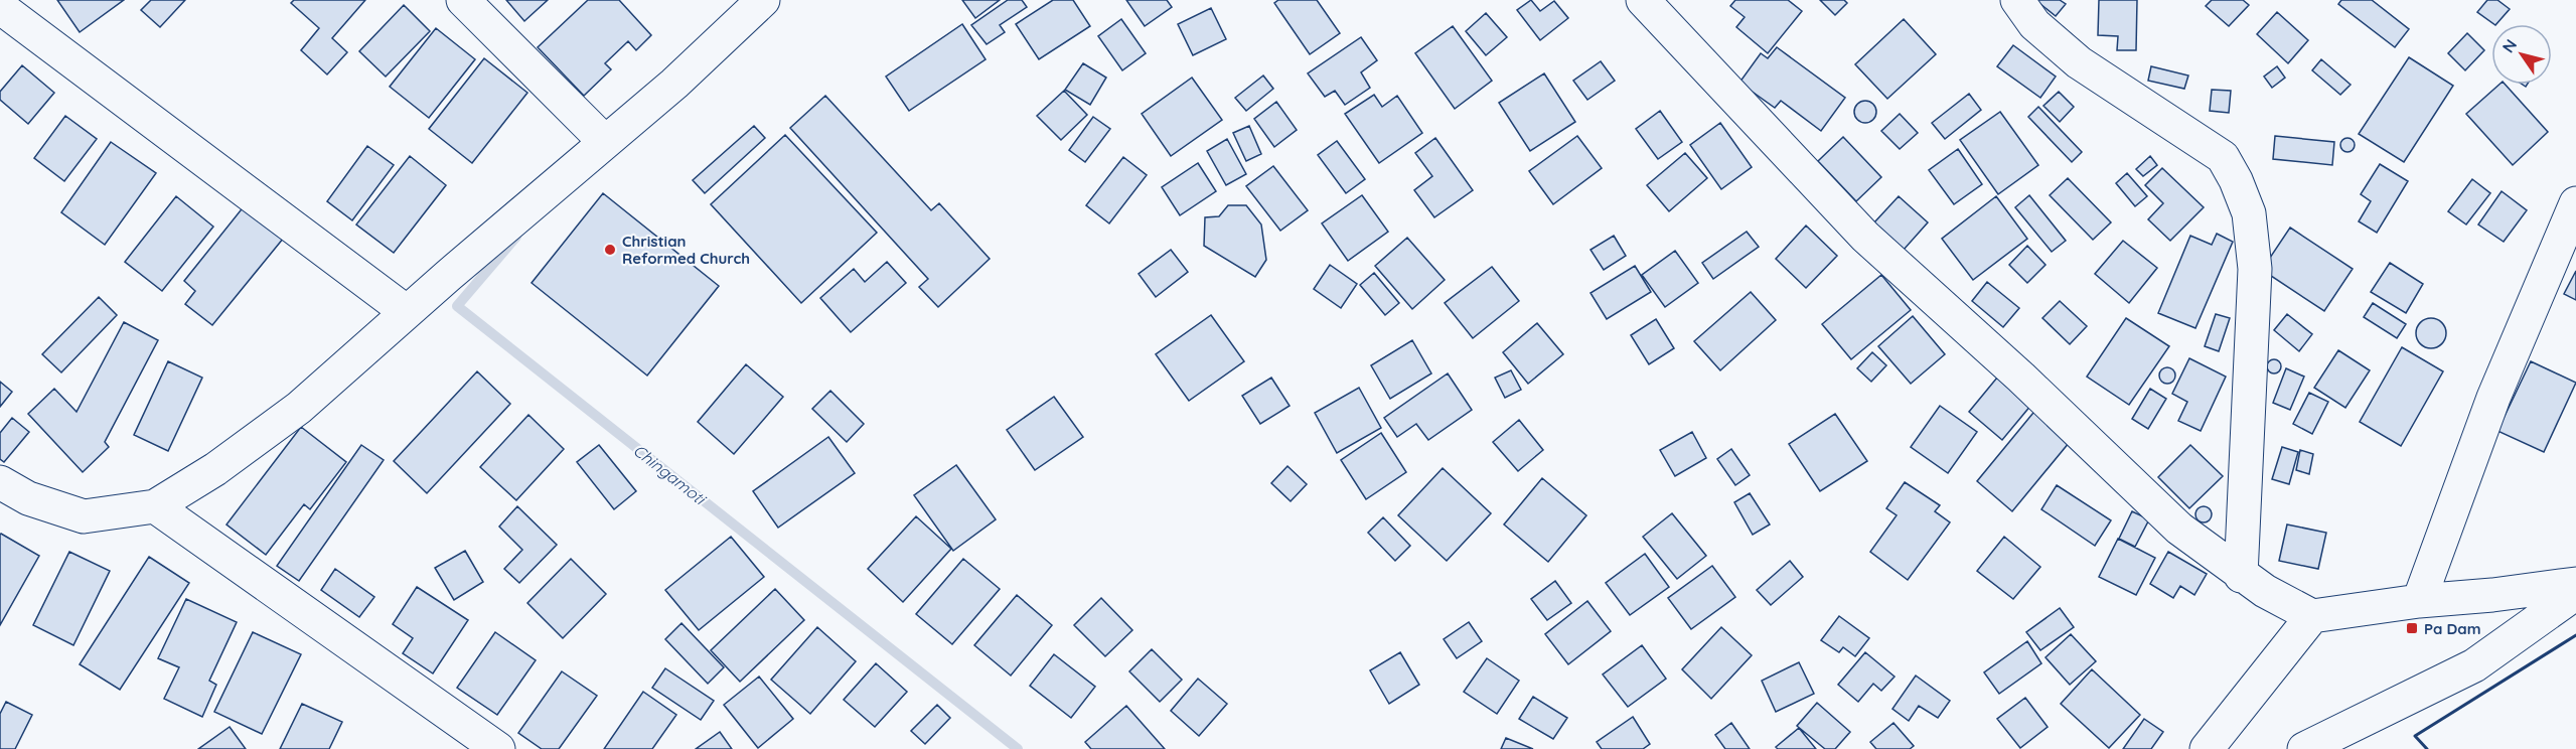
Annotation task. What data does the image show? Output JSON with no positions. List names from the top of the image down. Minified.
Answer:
{"water":["Chingamoti"],"places":{"other":["Christian Reformed Church"],"transit":["Pa Dam"]},"north":"top left"}
